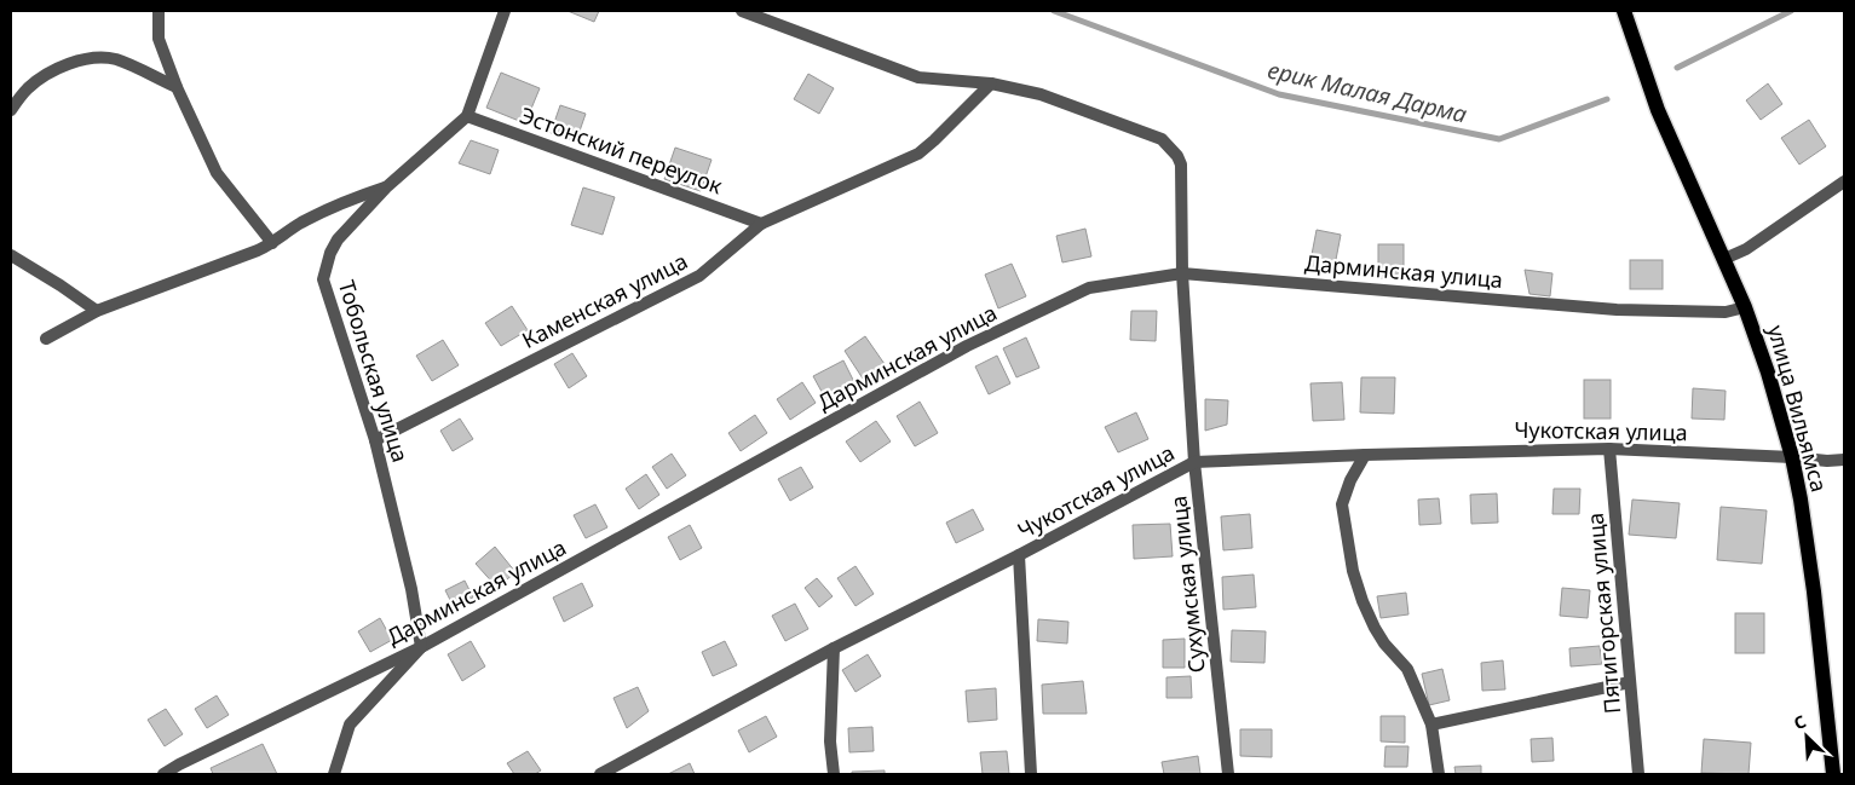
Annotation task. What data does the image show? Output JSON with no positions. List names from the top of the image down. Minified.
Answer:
{"streets":{"main road":["улица Вильямса"],"street":["Эстонский переулок","Дарминская улица","Каменская улица","Тобольская улица","Чукотская улица","Сухумская улица","Пятигорская улица"]},"crossings":[["Эстонский переулок","Каменская улица"],["Эстонский переулок","Тобольская улица"],["Дарминская улица","Тобольская улица"],["Дарминская улица","улица Вильямса"],["Дарминская улица","Сухумская улица"],["Каменская улица","Тобольская улица"],["Каменская улица","Сухумская улица"],["улица Вильямса","Чукотская улица"],["Чукотская улица","Сухумская улица"],["Чукотская улица","Пятигорская улица"]],"water":["ерик Малая Дарма"],"north":"top left"}
